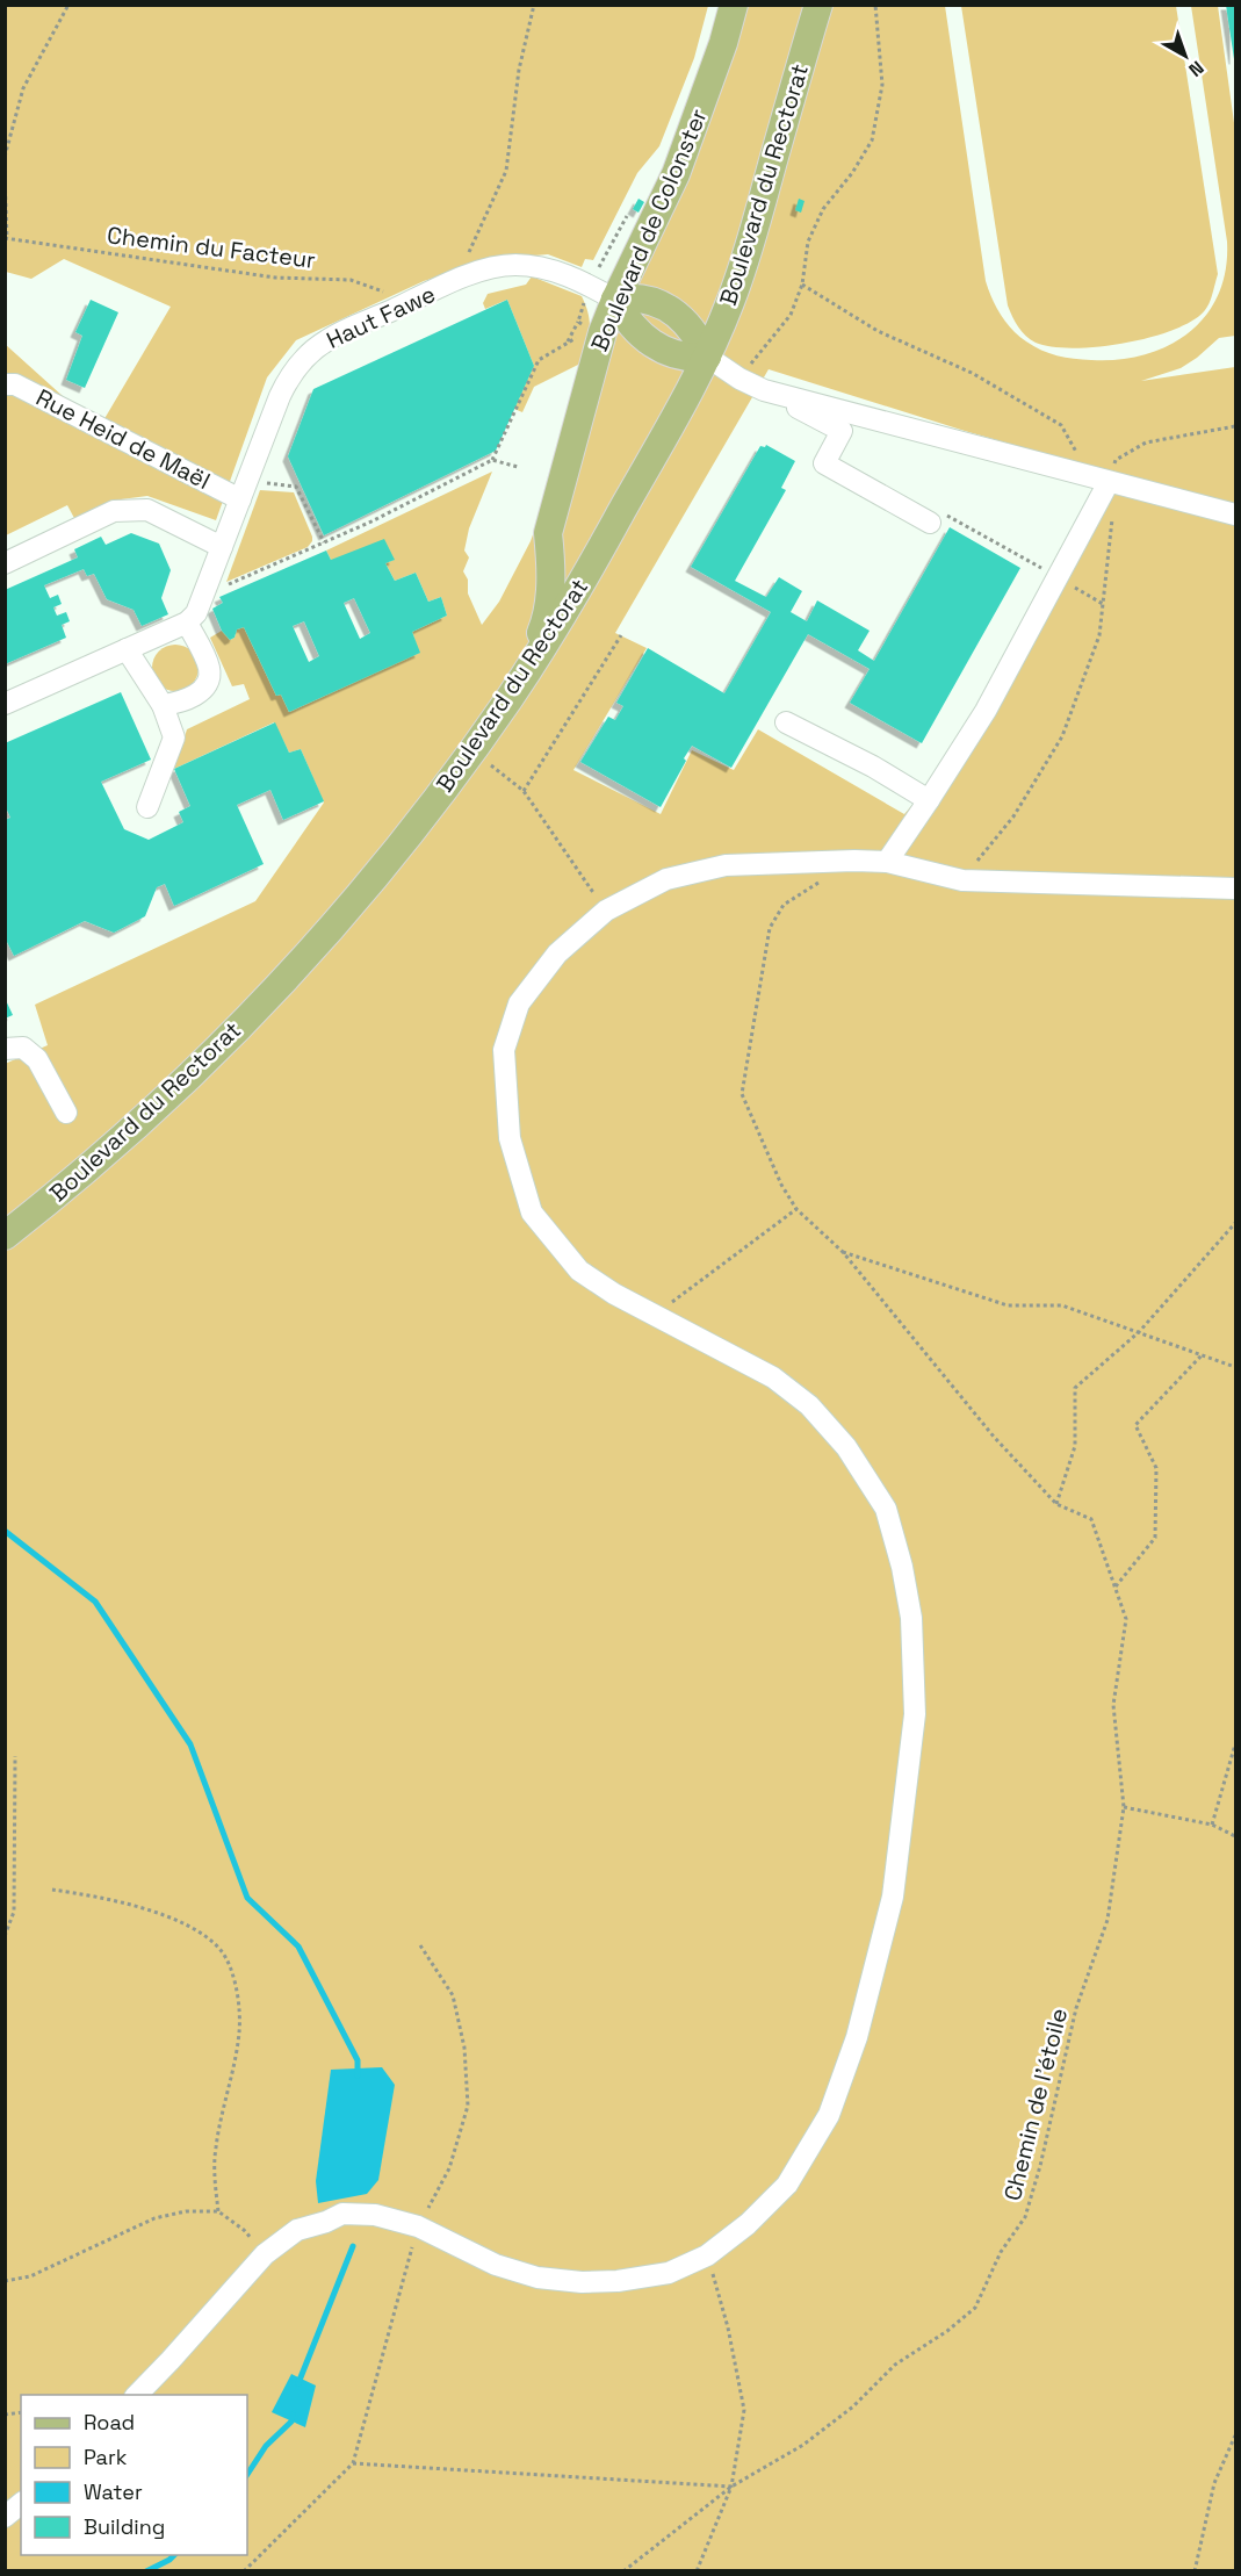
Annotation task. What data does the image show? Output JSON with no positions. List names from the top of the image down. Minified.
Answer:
{"streets":{"main road":["Boulevard du Rectorat","Boulevard de Colonster"],"street":["Haut Fawe","Rue Heid de Maël"],"path":["Chemin du Facteur","Chemin de l'étoile"]},"crossings":[["Boulevard du Rectorat","Boulevard de Colonster"],["Boulevard de Colonster","Haut Fawe"],["Chemin du Facteur","Haut Fawe"],["Haut Fawe","Rue Heid de Maël"]],"legend":["Road","Park","Water","Building"],"north":"bottom right"}
